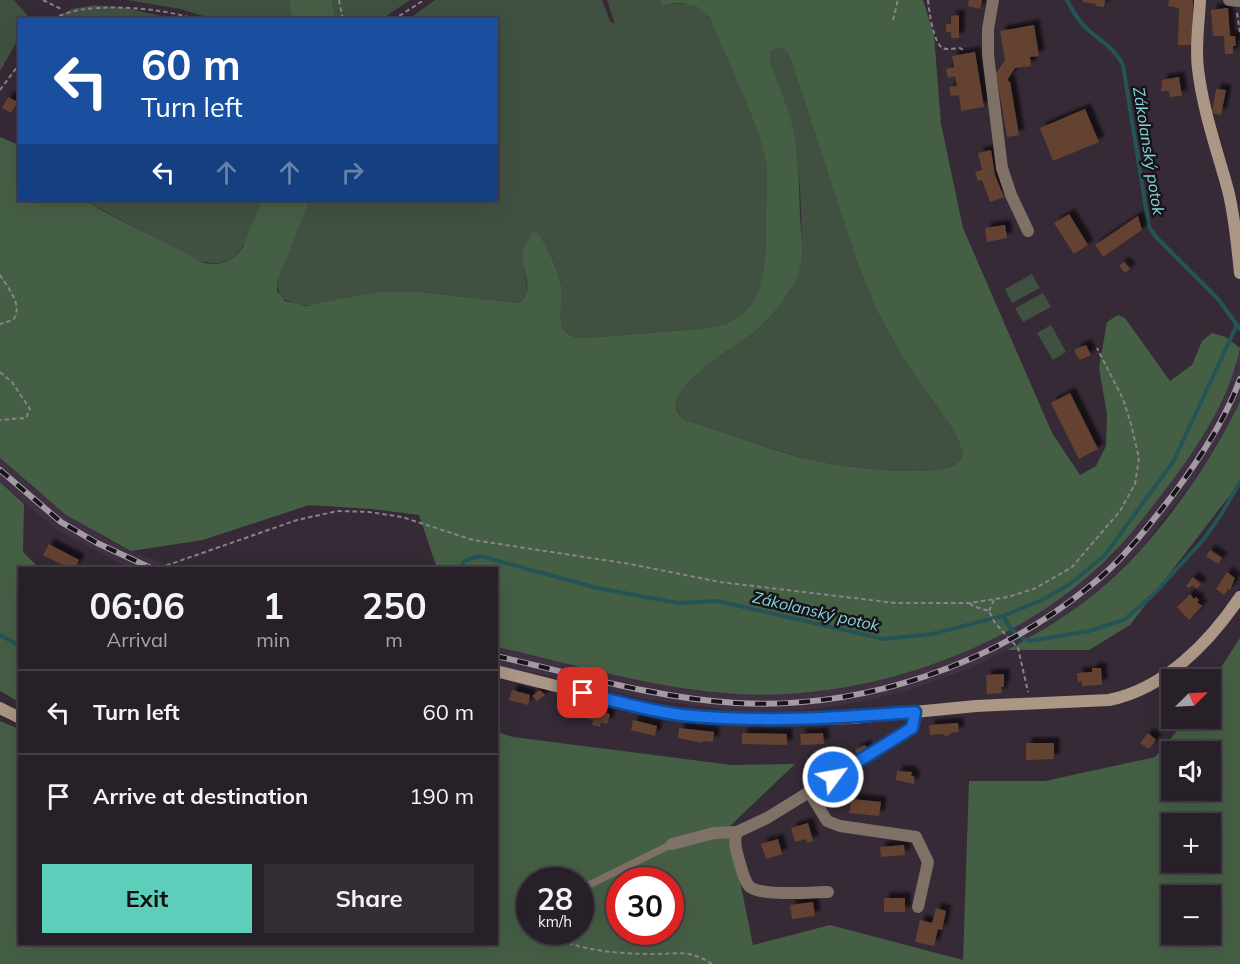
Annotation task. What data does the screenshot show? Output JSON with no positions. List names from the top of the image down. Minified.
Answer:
{"water":["Zákolanský potok"],"north":"top right","page":{"turn":["60 m","Turn left"],"eta":["06:06","Arrival","1","min","250","m"],"map_buttons":["+","−"],"list":[{"name":"Turn left","value":"60 m"},{"name":"Arrive at destination","value":"190 m"}],"buttons":["Exit","Share"],"speed":"28 km/h","limit":"30"}}
